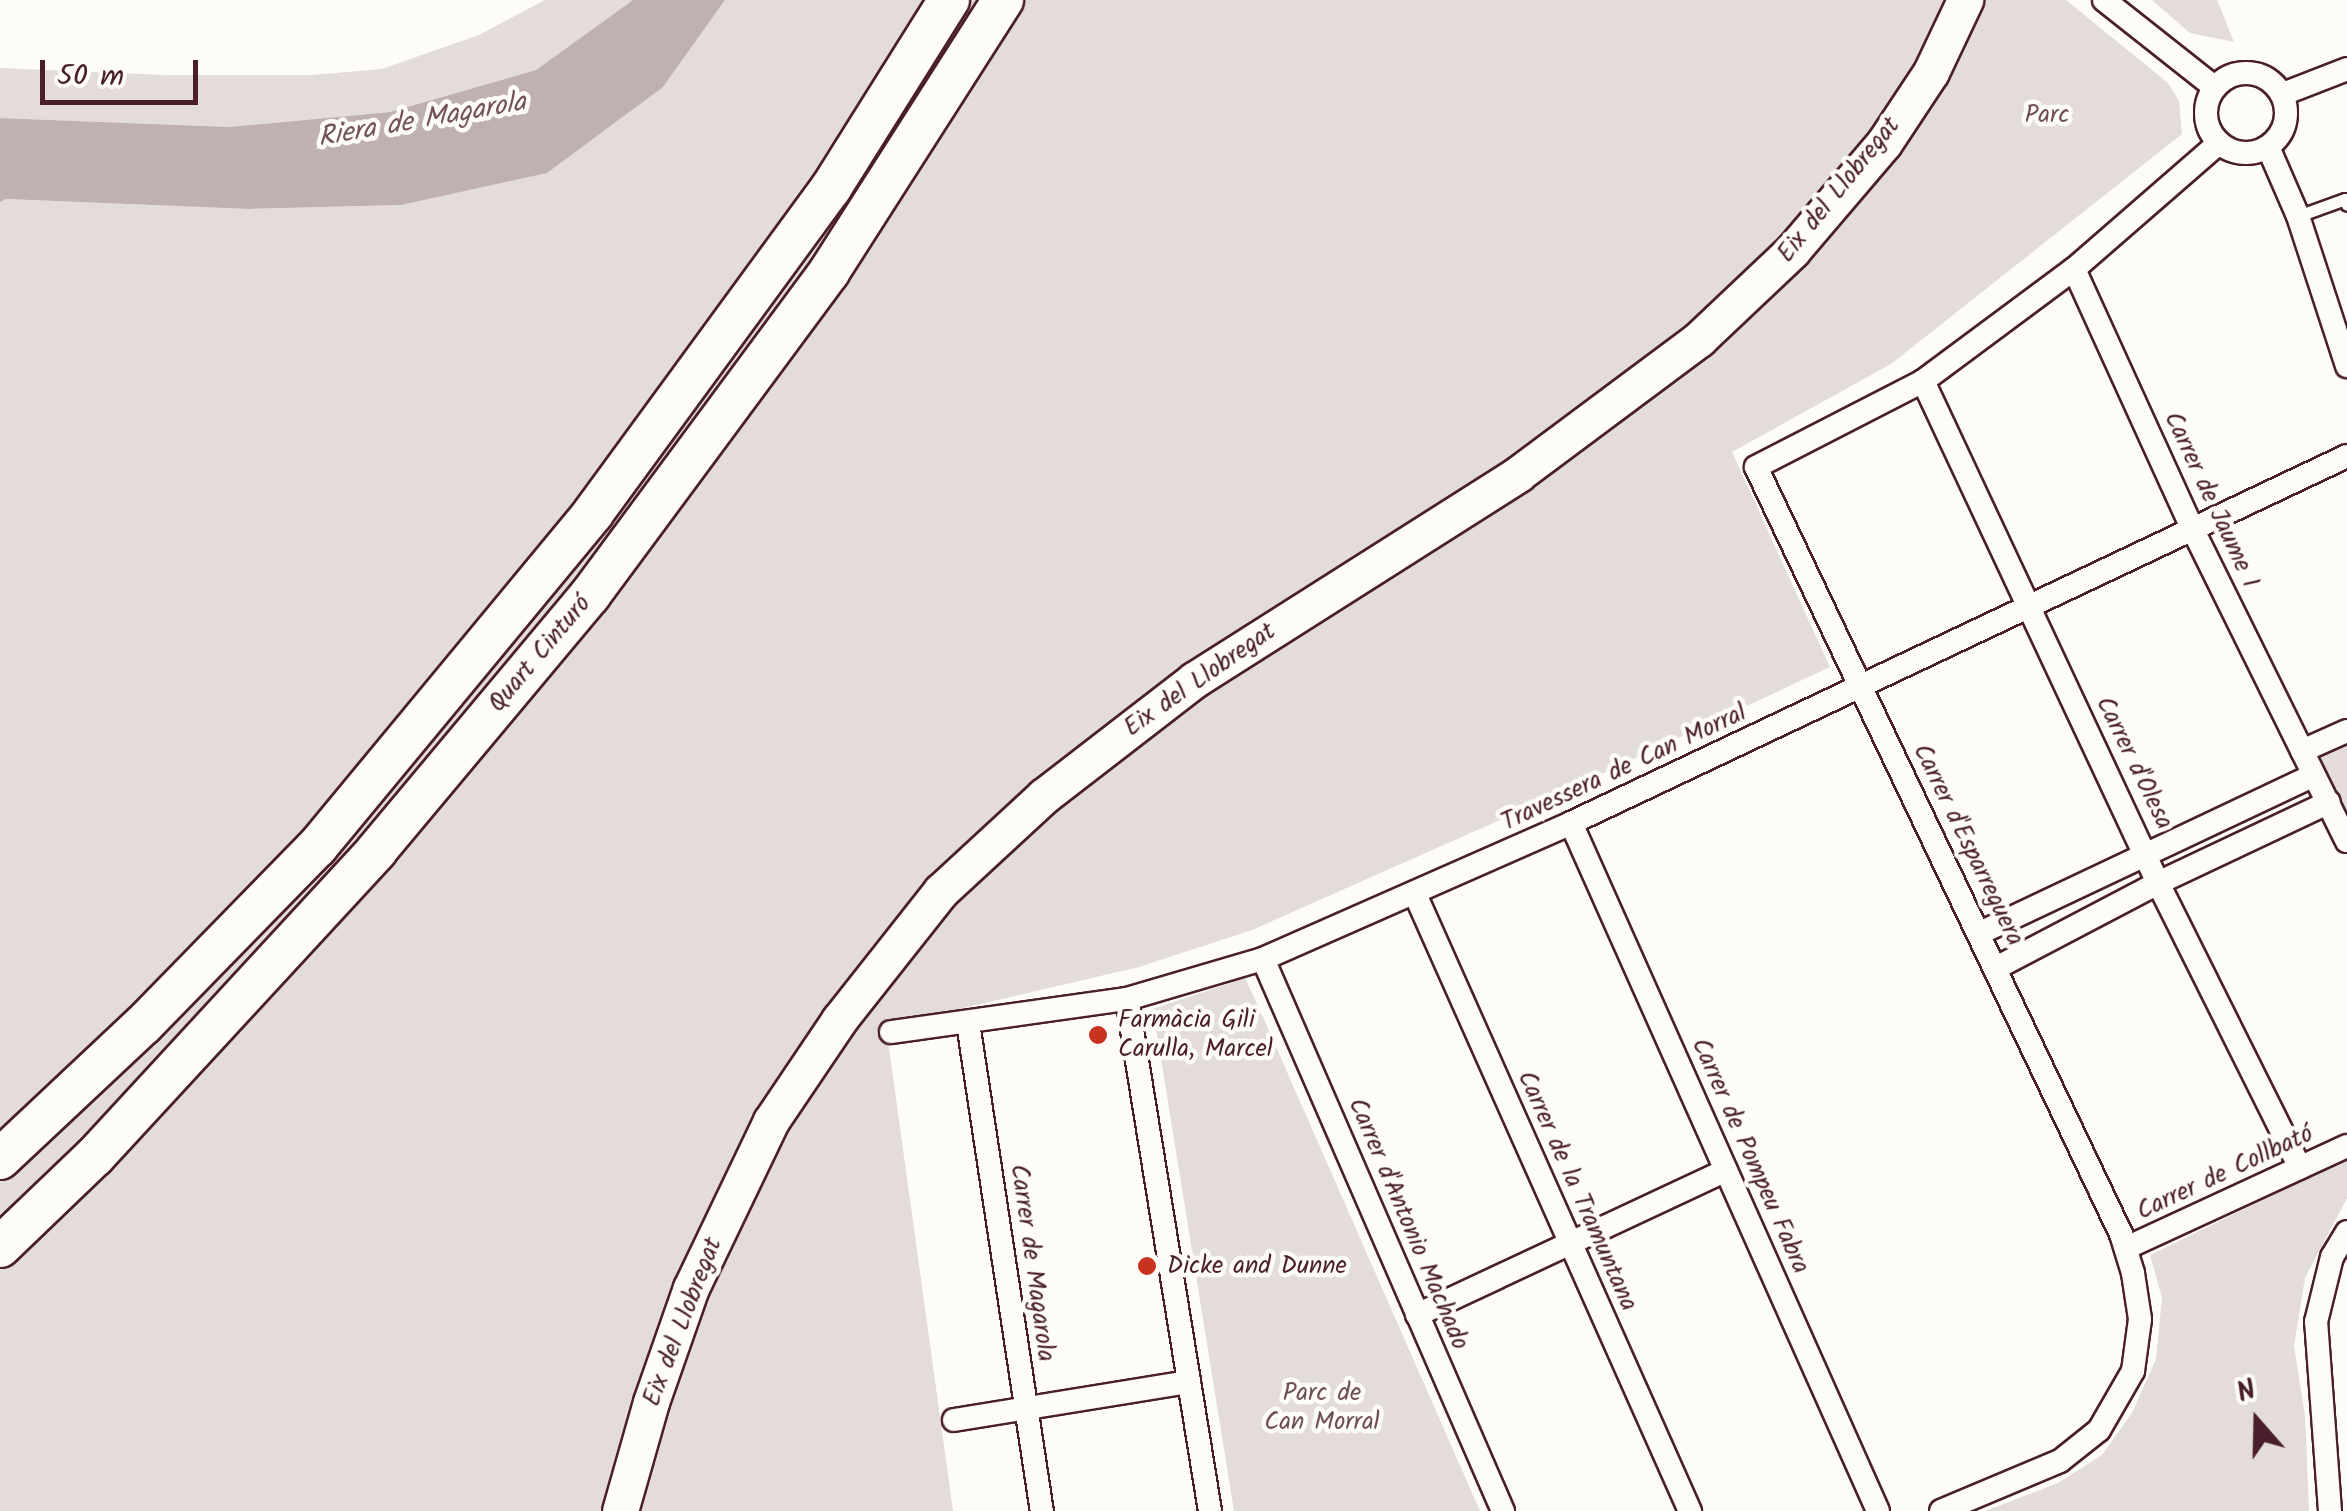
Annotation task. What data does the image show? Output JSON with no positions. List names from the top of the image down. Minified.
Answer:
{"streets":{"highway":["Eix del Llobregat","Quart Cinturó"],"street":["Carrer de Jaume I","Carrer d'Olesa","Travessera de Can Morral","Carrer d'Esparreguera","Carrer de Pompeu Fabra","Carrer de Collbató","Carrer de la Tramuntana","Carrer d'Antonio Machado","Carrer de Magarola"]},"crossings":[["Carrer de Jaume I","Travessera de Can Morral"],["Carrer d'Olesa","Travessera de Can Morral"],["Carrer d'Olesa","Carrer d'Esparreguera"],["Carrer d'Olesa","Carrer de Collbató"],["Travessera de Can Morral","Carrer d'Esparreguera"],["Travessera de Can Morral","Carrer de Pompeu Fabra"],["Travessera de Can Morral","Carrer de la Tramuntana"],["Travessera de Can Morral","Carrer d'Antonio Machado"],["Travessera de Can Morral","Carrer de Magarola"],["Carrer d'Esparreguera","Carrer de Collbató"]],"water":["Riera de Magarola"],"parks":["Parc","Parc de Can Morral"],"places":["Farmàcia Gili Carulla, Marcel","Dicke and Dunne"],"scale_bar":"50 m","north":"top"}
